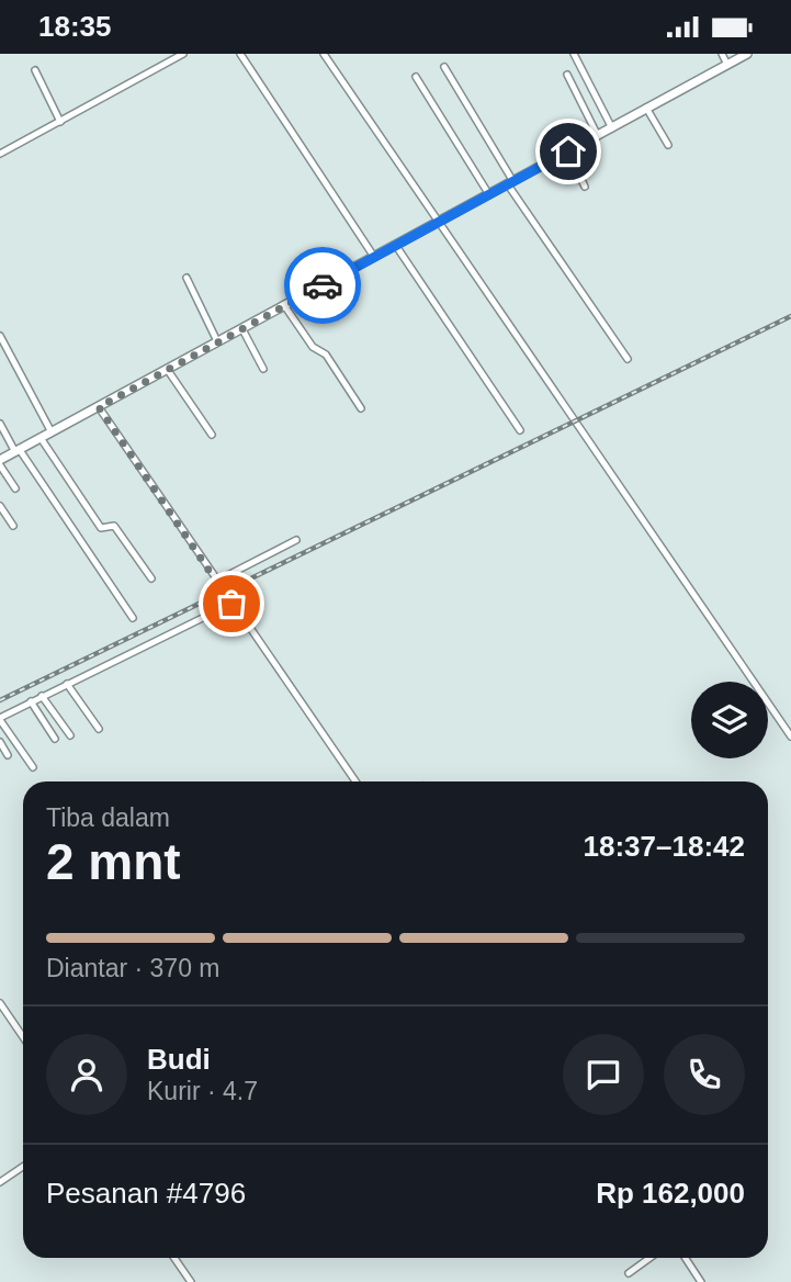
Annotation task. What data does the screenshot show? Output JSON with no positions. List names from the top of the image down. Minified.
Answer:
{"page":{"status":"18:35","heading":["2 mnt","Tiba dalam","18:37–18:42"],"panel":["Budi","Kurir · 4.7","Pesanan #4796","Rp 162,000"],"bar":"Diantar · 370 m"}}
